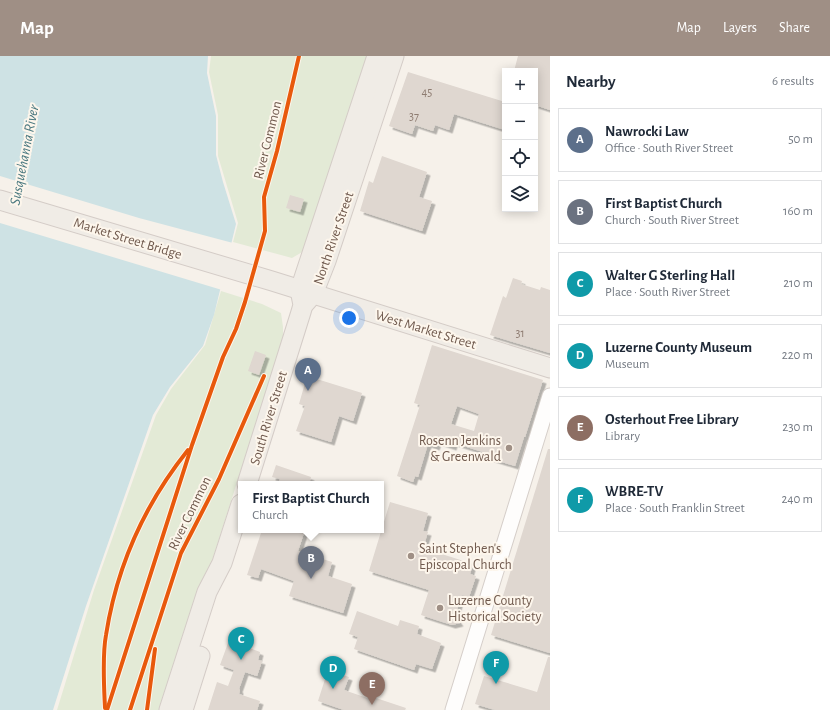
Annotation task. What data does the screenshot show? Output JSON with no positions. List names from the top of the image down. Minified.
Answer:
{"streets":{"main road":["Market Street Bridge","North River Street","West Market Street","South River Street"],"cycle path":["River Common"]},"crossings":[["Market Street Bridge","West Market Street"],["North River Street","West Market Street"],["North River Street","South River Street"],["West Market Street","South River Street"]],"water":["Susquehanna River"],"places":["Rosenn Jenkins & Greenwald","Saint Stephen's Episcopal Church","Luzerne County Historical Society"],"house_numbers":["45","37","31"],"page":{"header":"Map","nav":["Map","Layers","Share"],"heading":["Nearby","6 results"],"map_buttons":["+","−"],"list":[{"mark":"A","name":"Nawrocki Law","note":"Office · South River Street","value":"50 m"},{"mark":"B","name":"First Baptist Church","note":"Church · South River Street","value":"160 m"},{"mark":"C","name":"Walter G Sterling Hall","note":"Place · South River Street","value":"210 m"},{"mark":"D","name":"Luzerne County Museum","note":"Museum","value":"220 m"},{"mark":"E","name":"Osterhout Free Library","note":"Library","value":"230 m"},{"mark":"F","name":"WBRE-TV","note":"Place · South Franklin Street","value":"240 m"}],"pins":["A","B","C","F","D","E"],"popup":["First Baptist Church","Church"]}}
